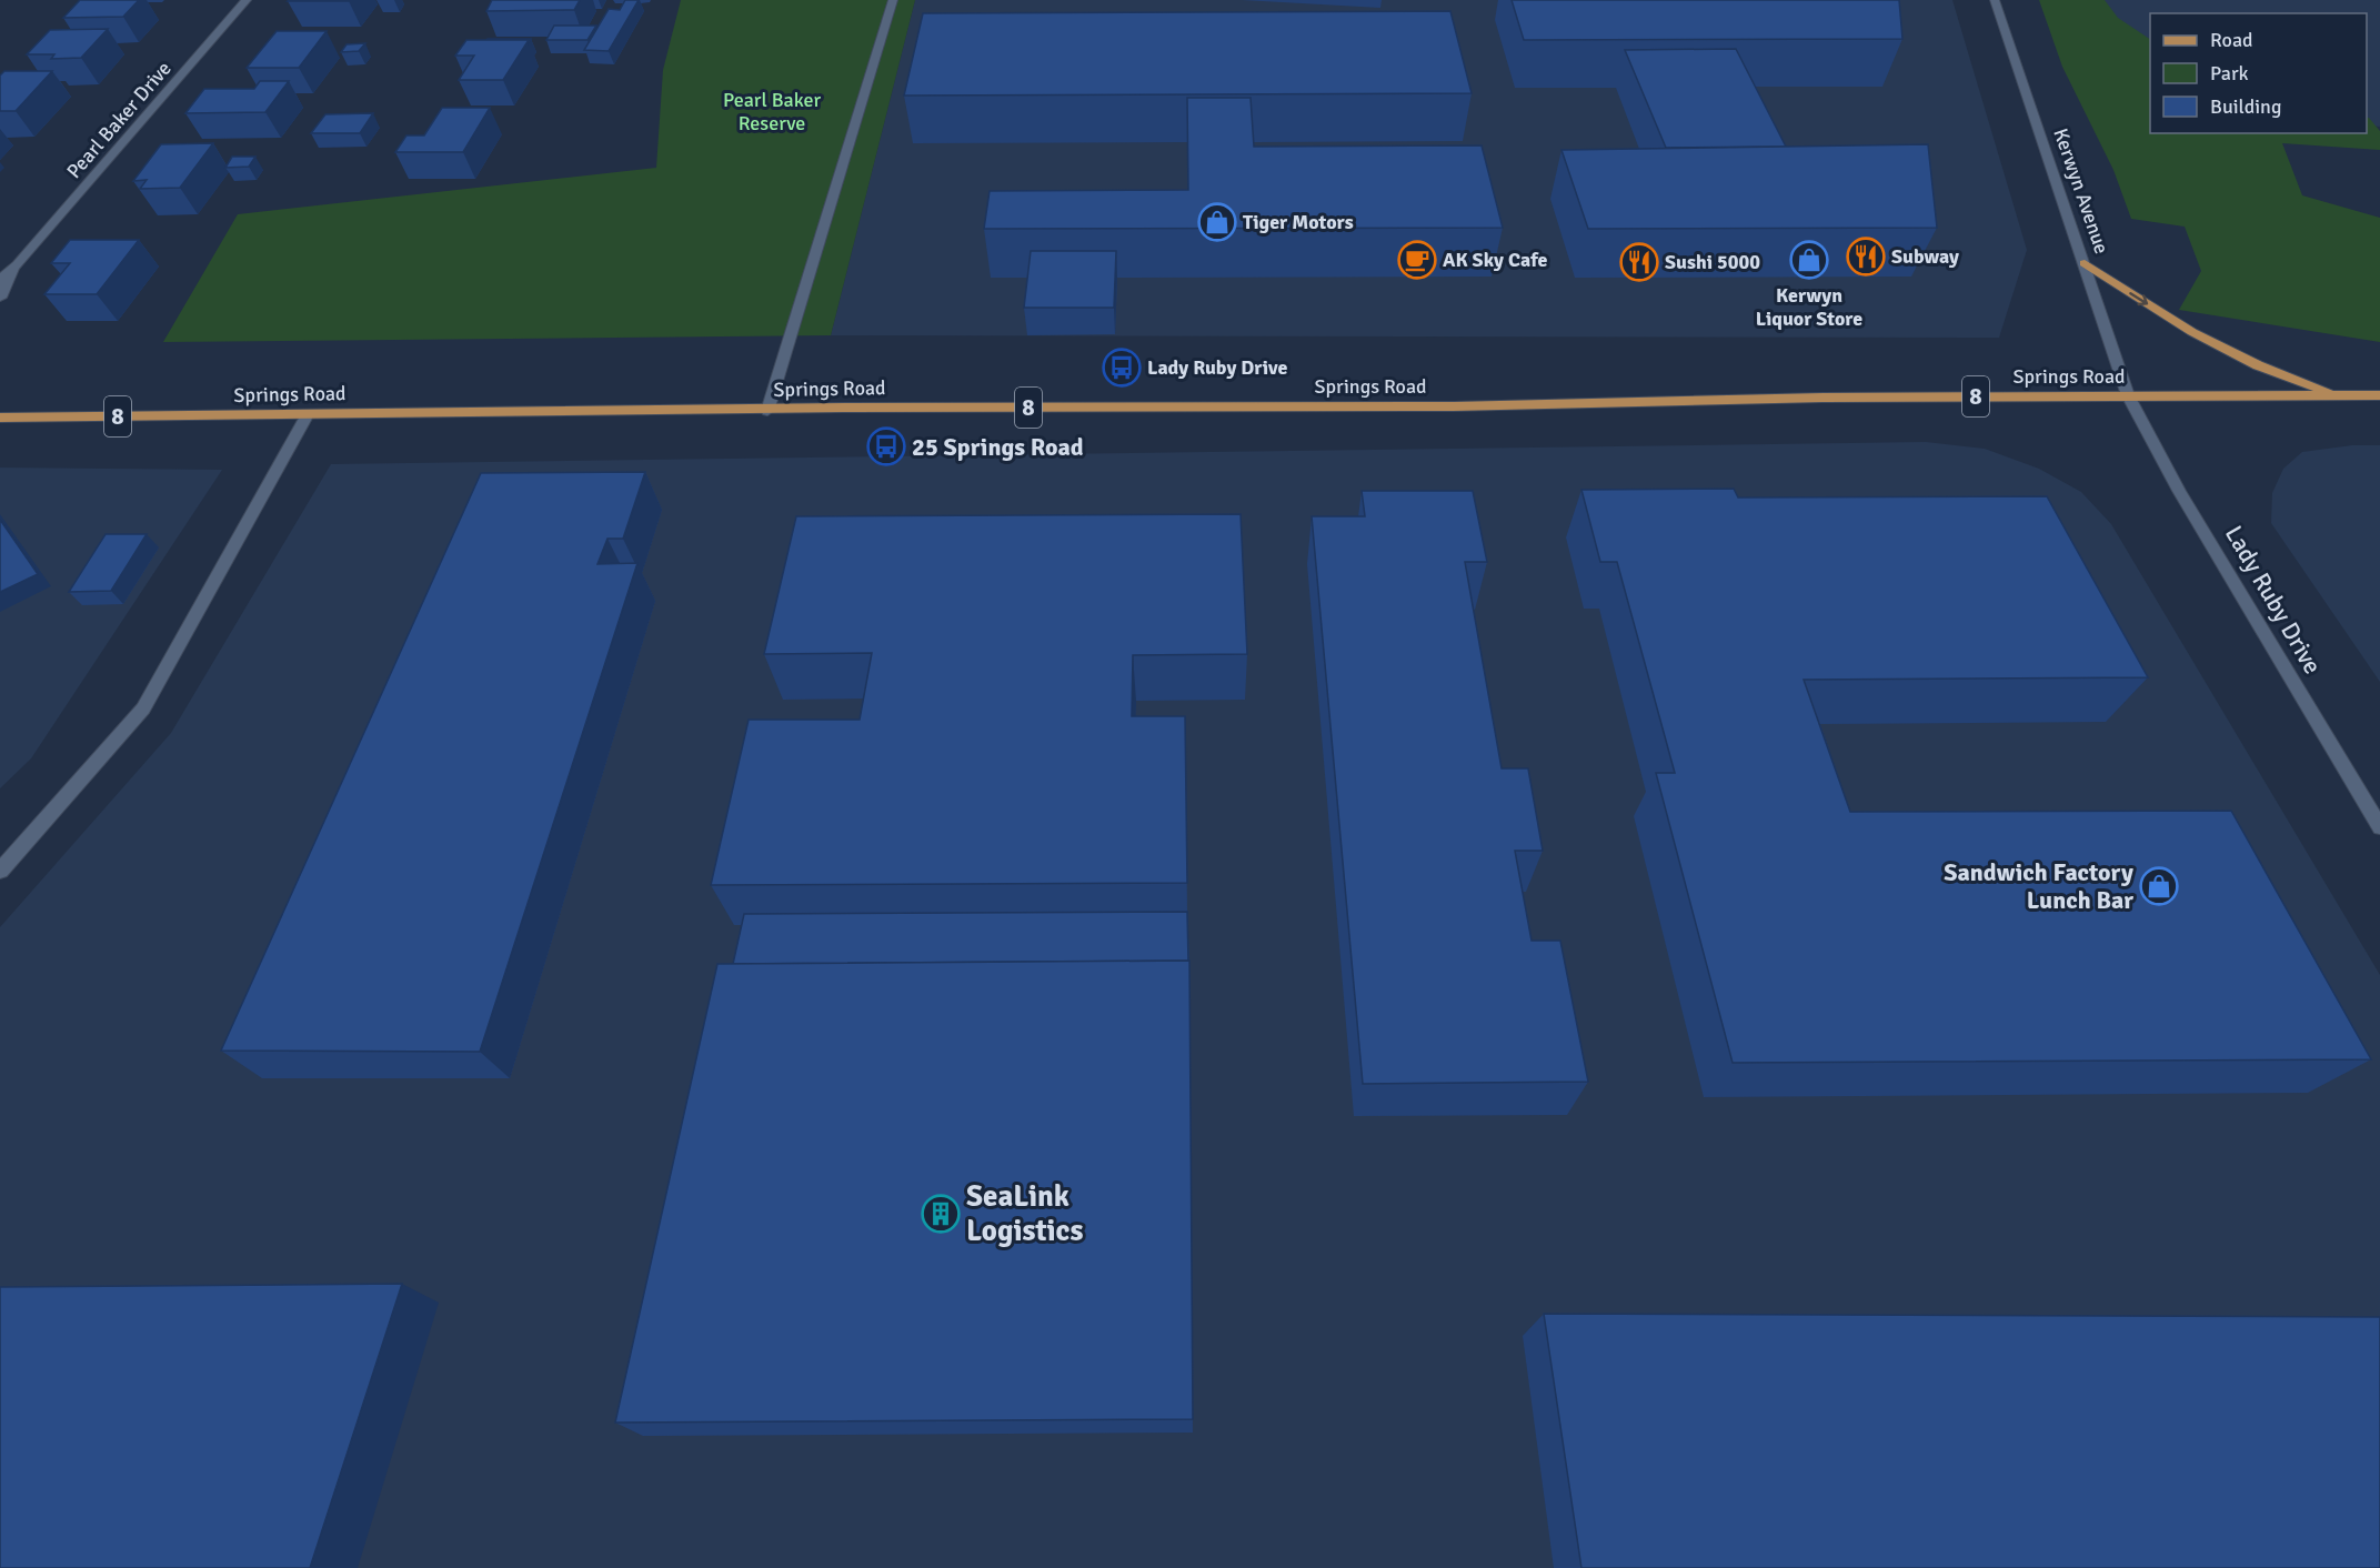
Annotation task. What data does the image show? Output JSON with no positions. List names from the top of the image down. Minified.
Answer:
{"streets":{"main road":["Pearl Baker Drive","Kerwyn Avenue","Springs Road","8","Lady Ruby Drive"]},"crossings":[["Kerwyn Avenue","Springs Road"],["Kerwyn Avenue","Lady Ruby Drive"],["Springs Road","Lady Ruby Drive"]],"parks":["Pearl Baker Reserve"],"places":{"shop":["Tiger Motors","Kerwyn Liquor Store","Sandwich Factory Lunch Bar"],"restaurant":["Subway","Sushi 5000"],"cafe":["AK Sky Cafe"],"bus stop":["Lady Ruby Drive","25 Springs Road"],"building":["SeaLink Logistics"]},"legend":["Road","Park","Building"]}
